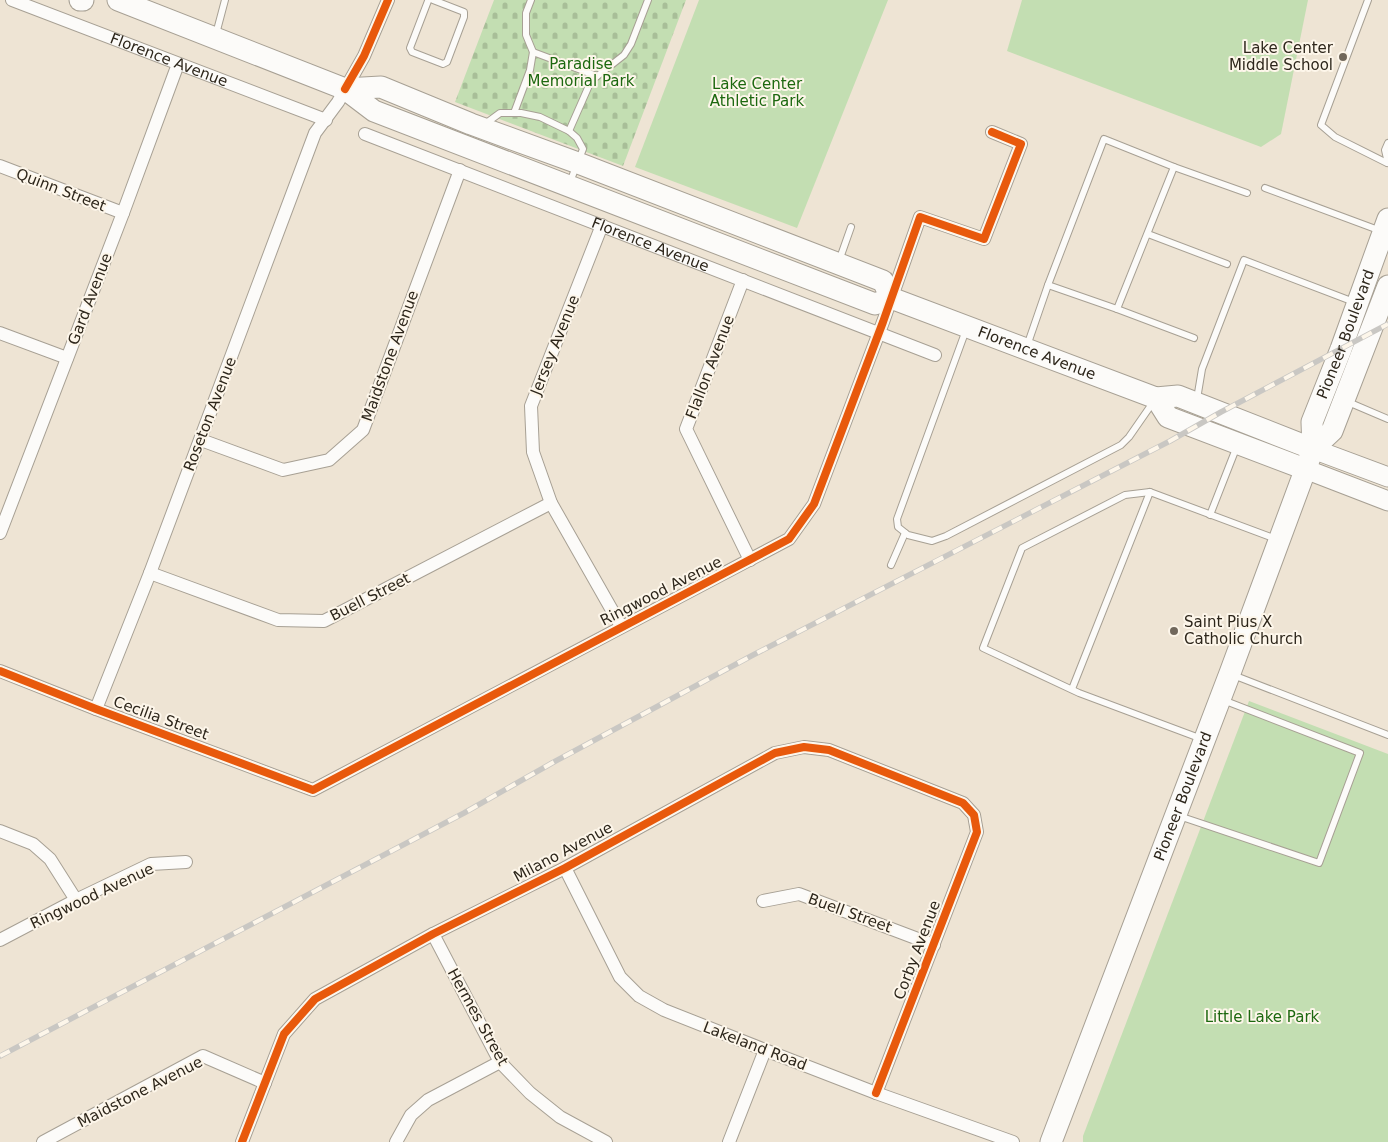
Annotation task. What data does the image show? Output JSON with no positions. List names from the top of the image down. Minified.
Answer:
{"streets":{"main road":["Florence Avenue","Pioneer Boulevard"],"street":["Quinn Street","Gard Avenue","Jersey Avenue","Maidstone Avenue","Flallon Avenue","Roseton Avenue","Ringwood Avenue","Buell Street","Cecilia Street","Milano Avenue","Corby Avenue","Hermes Street","Lakeland Road"]},"crossings":[["Florence Avenue","Gard Avenue"],["Florence Avenue","Pioneer Boulevard"],["Florence Avenue","Jersey Avenue"],["Florence Avenue","Maidstone Avenue"],["Florence Avenue","Flallon Avenue"],["Florence Avenue","Roseton Avenue"],["Florence Avenue","Ringwood Avenue"],["Quinn Street","Gard Avenue"],["Jersey Avenue","Ringwood Avenue"],["Jersey Avenue","Buell Street"],["Maidstone Avenue","Roseton Avenue"],["Maidstone Avenue","Milano Avenue"],["Flallon Avenue","Ringwood Avenue"],["Roseton Avenue","Buell Street"],["Roseton Avenue","Cecilia Street"],["Ringwood Avenue","Cecilia Street"],["Buell Street","Corby Avenue"],["Milano Avenue","Corby Avenue"],["Milano Avenue","Hermes Street"],["Milano Avenue","Lakeland Road"],["Corby Avenue","Lakeland Road"]],"parks":["Paradise Memorial Park","Lake Center Athletic Park","Little Lake Park"],"places":["Lake Center Middle School","Saint Pius X Catholic Church"]}
